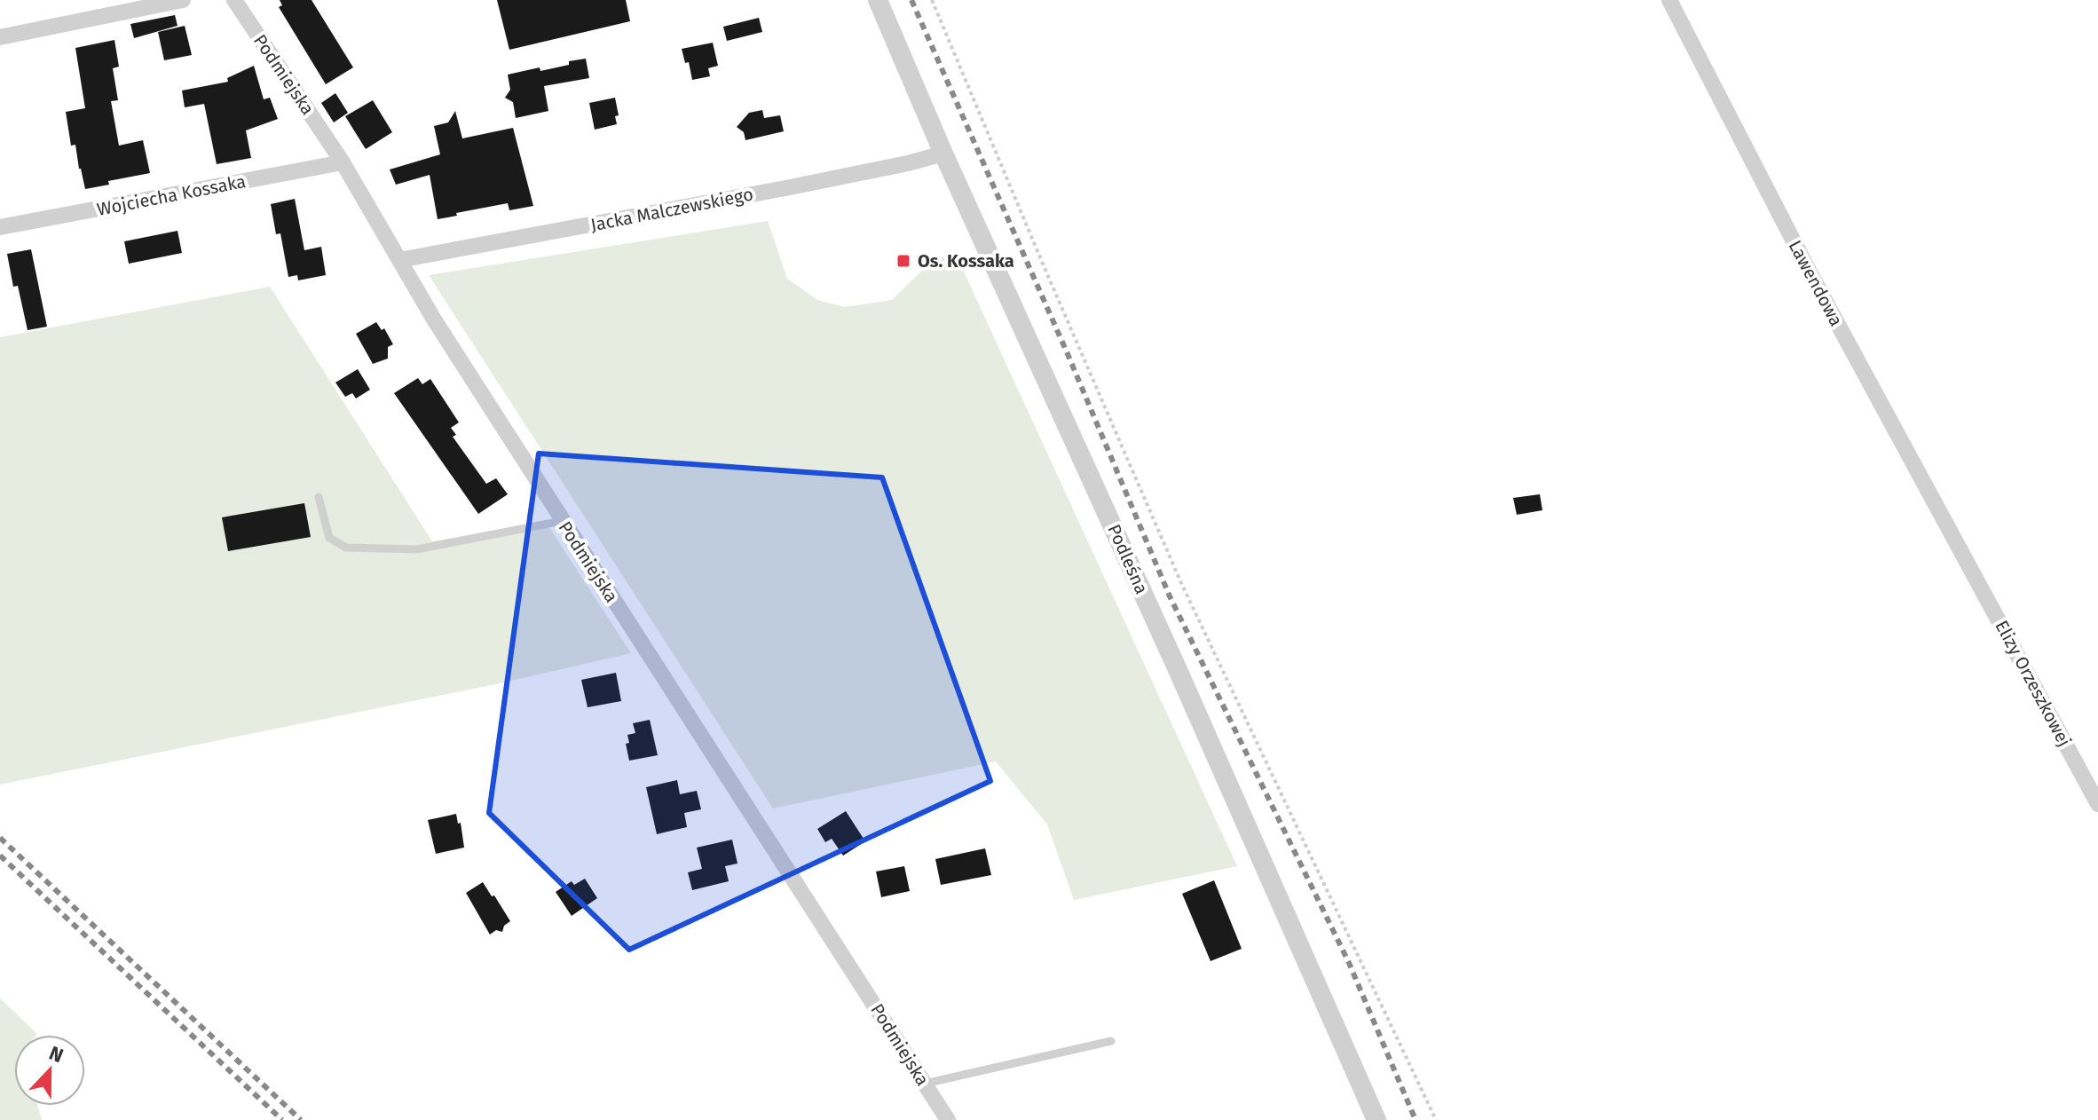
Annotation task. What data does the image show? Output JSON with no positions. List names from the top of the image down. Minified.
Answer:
{"streets":{"street":["Podmiejska","Wojciecha Kossaka","Jacka Malczewskiego","Lawendowa","Podleśna","Elizy Orzeszkowej"]},"crossings":[["Podmiejska","Wojciecha Kossaka"],["Podmiejska","Jacka Malczewskiego"],["Jacka Malczewskiego","Podleśna"],["Lawendowa","Elizy Orzeszkowej"]],"places":{"transit":["Os. Kossaka"]},"north":"top"}
